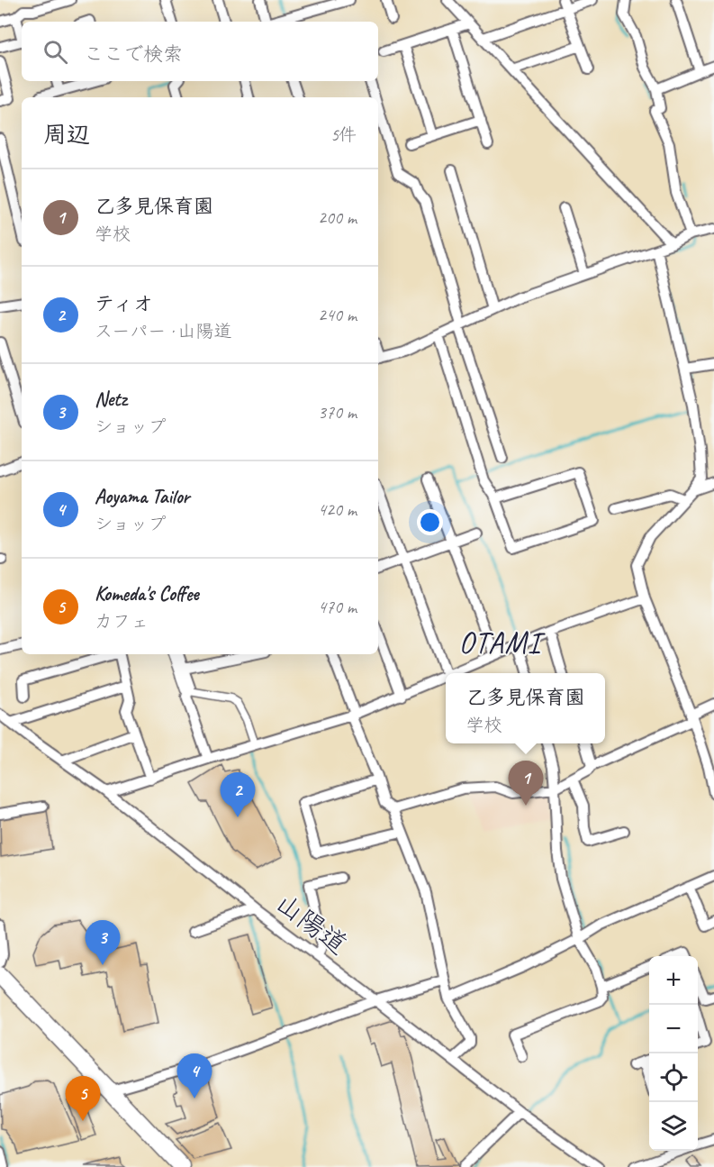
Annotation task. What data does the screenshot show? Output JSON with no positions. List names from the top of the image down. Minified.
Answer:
{"streets":{"street":["山陽道"]},"districts":["OTAMI"],"page":{"search":"ここで検索","heading":["周辺","5件"],"list":[{"mark":"1","name":"乙多見保育園","note":"学校","value":"200 m"},{"mark":"2","name":"ティオ","note":"スーパー · 山陽道","value":"240 m"},{"mark":"3","name":"Netz","note":"ショップ","value":"370 m"},{"mark":"4","name":"Aoyama Tailor","note":"ショップ","value":"420 m"},{"mark":"5","name":"Komeda's Coffee","note":"カフェ","value":"470 m"}],"popup":["乙多見保育園","学校"],"pins":["1","2","3","4","5"],"map_buttons":["+","−"]}}
